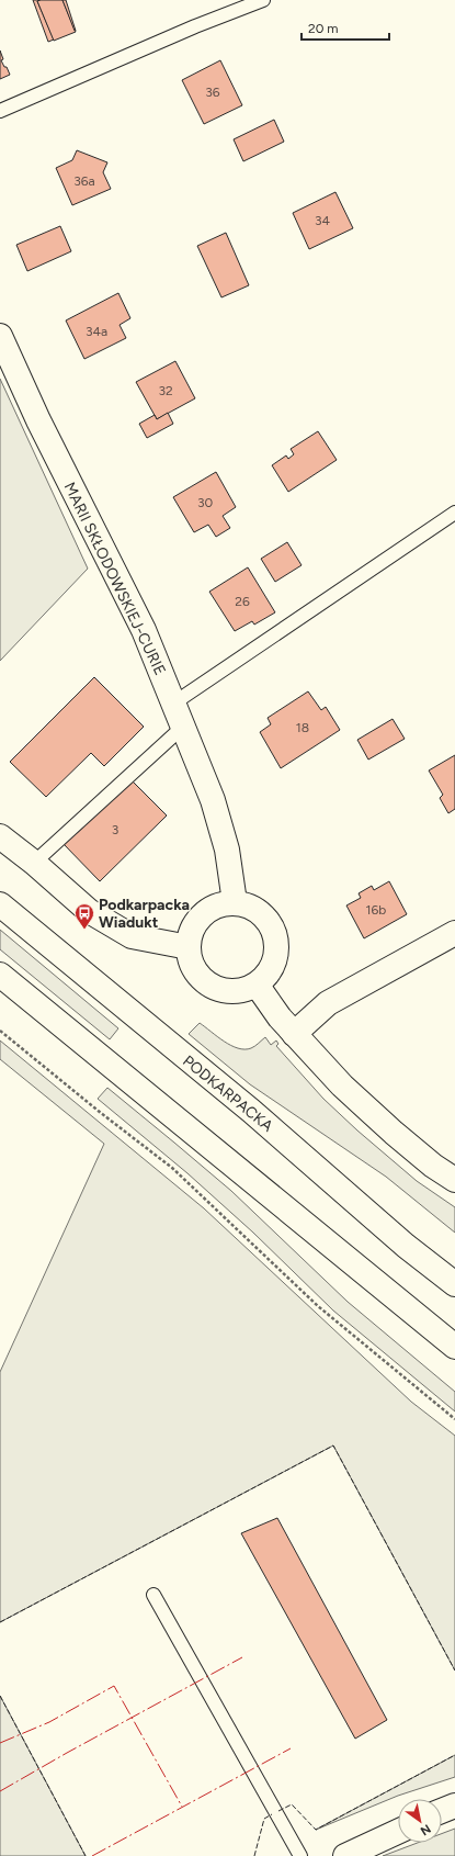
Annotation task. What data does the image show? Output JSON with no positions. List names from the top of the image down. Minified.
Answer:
{"streets":{"street":["MARII SKŁODOWSKIEJ-CURIE","PODKARPACKA"]},"places":{"bus stop":["Podkarpacka Wiadukt"]},"house_numbers":["36","36a","34","34a","32","30","26","18","3","16b"],"scale_bar":"20 m","north":"bottom right"}
